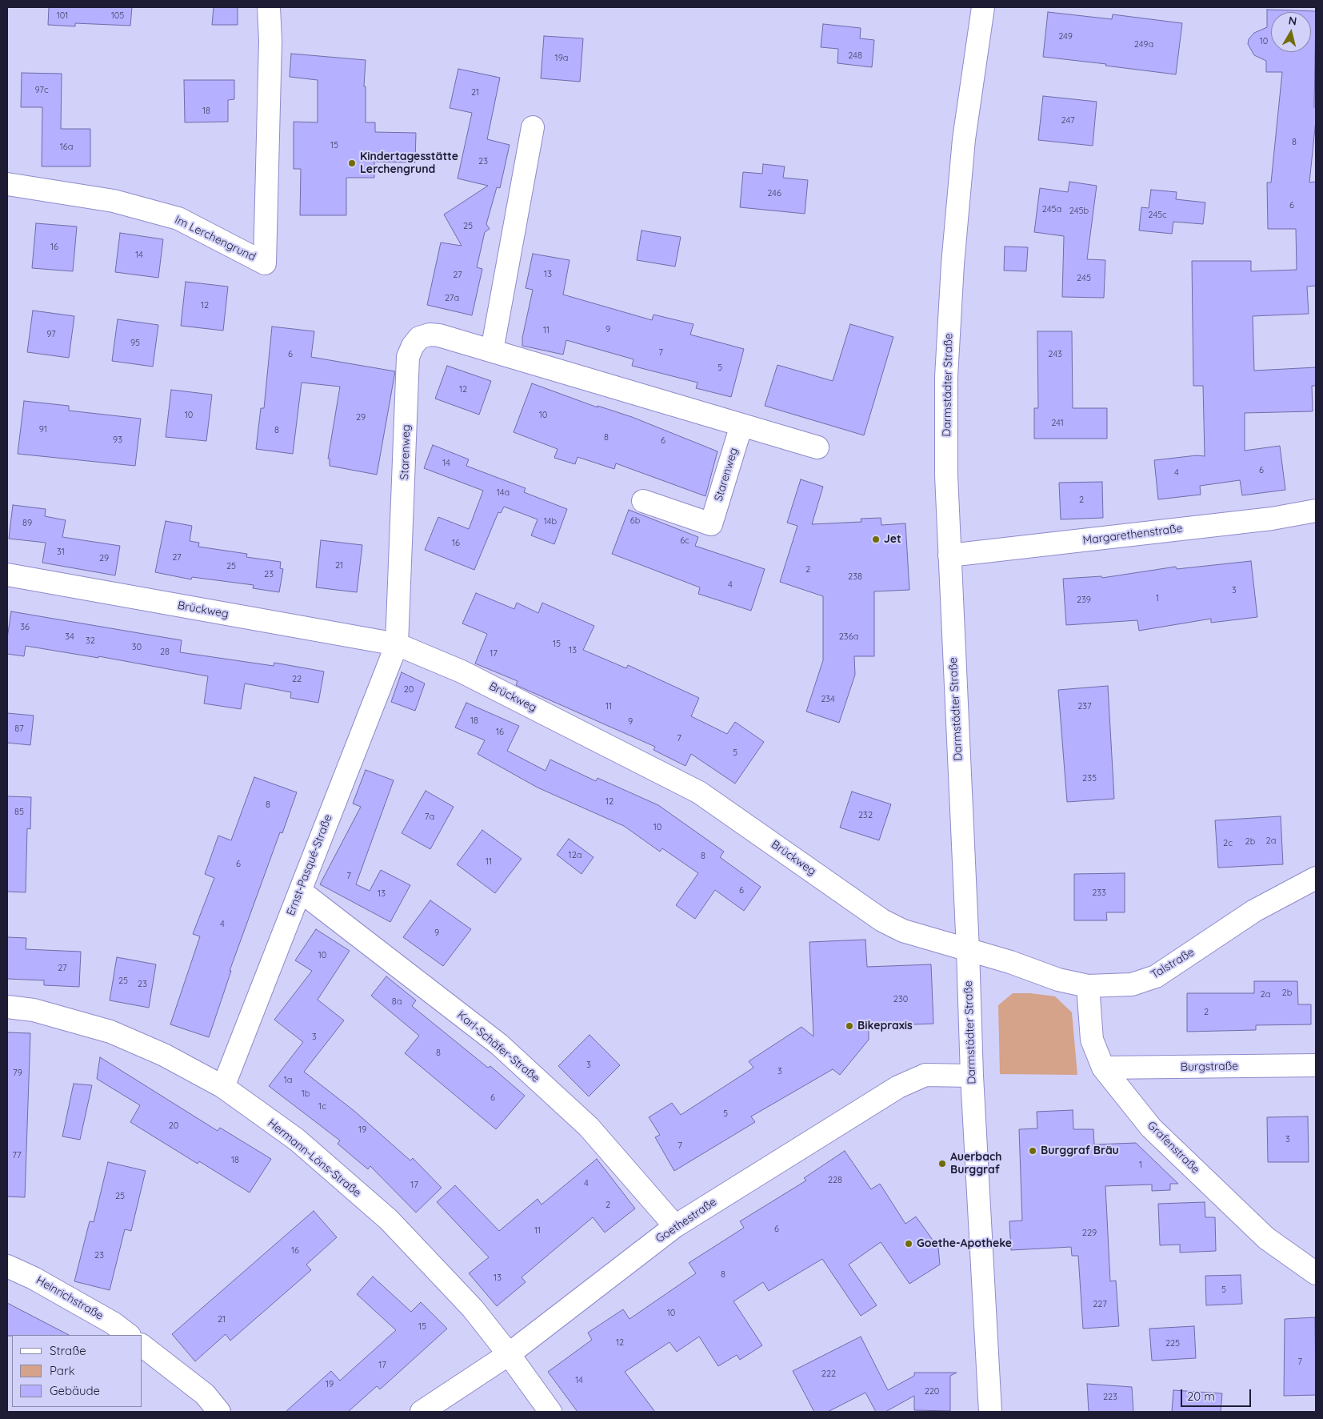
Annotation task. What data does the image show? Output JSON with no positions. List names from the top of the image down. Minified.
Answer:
{"streets":{"street":["Im Lerchengrund","Darmstädter Straße","Starenweg","Margarethenstraße","Brückweg","Ernst-Pasqué-Straße","Talstraße","Karl-Schäfer-Straße","Burgstraße","Grafenstraße","Hermann-Löns-Straße","Goethestraße","Heinrichstraße"]},"crossings":[["Darmstädter Straße","Margarethenstraße"],["Darmstädter Straße","Brückweg"],["Darmstädter Straße","Talstraße"],["Darmstädter Straße","Goethestraße"],["Starenweg","Brückweg"],["Starenweg","Ernst-Pasqué-Straße"],["Brückweg","Ernst-Pasqué-Straße"],["Brückweg","Talstraße"],["Ernst-Pasqué-Straße","Karl-Schäfer-Straße"],["Ernst-Pasqué-Straße","Hermann-Löns-Straße"],["Talstraße","Grafenstraße"],["Karl-Schäfer-Straße","Goethestraße"],["Burgstraße","Grafenstraße"],["Hermann-Löns-Straße","Goethestraße"]],"places":["Kindertagesstätte Lerchengrund","Jet","Bikepraxis","Burggraf Bräu","Auerbach Burggraf","Goethe-Apotheke"],"house_numbers":["101","105","249","10","249a","248","19a","97c","21","18","247","8","15","16a","23","246","6","245a","245b","245c","25","16","14","13","27","245","27a","12","9","11","97","95","7","6","243","5","12","10","10","29","241","91","8","8","93","6","14","6","4","14a","2","6b","14b","89","6c","16","31","27","29","21","25","2","23","238","4","3","1","239","36","34","236a","32","15","30","13","28","17","22","20","234","11","237","18","9","87","16","7","5","235","12","8","85","232","7a","10","2a","2b","2c","12a","8","11","6","7","6","233","13","4","9","10","27","25","23","2b","2a","230","8a","2","3","8","3","3","79","1a","1b","6","1c","5","20","19","3","7","77","18","1","228","4","17","25","2","6","11","229","16","23","8","13","5","227","10","21","15","12","225","7","17","222","14","19","220","223"],"legend":["Straße","Park","Gebäude"],"scale_bar":"20 m","north":"top"}
